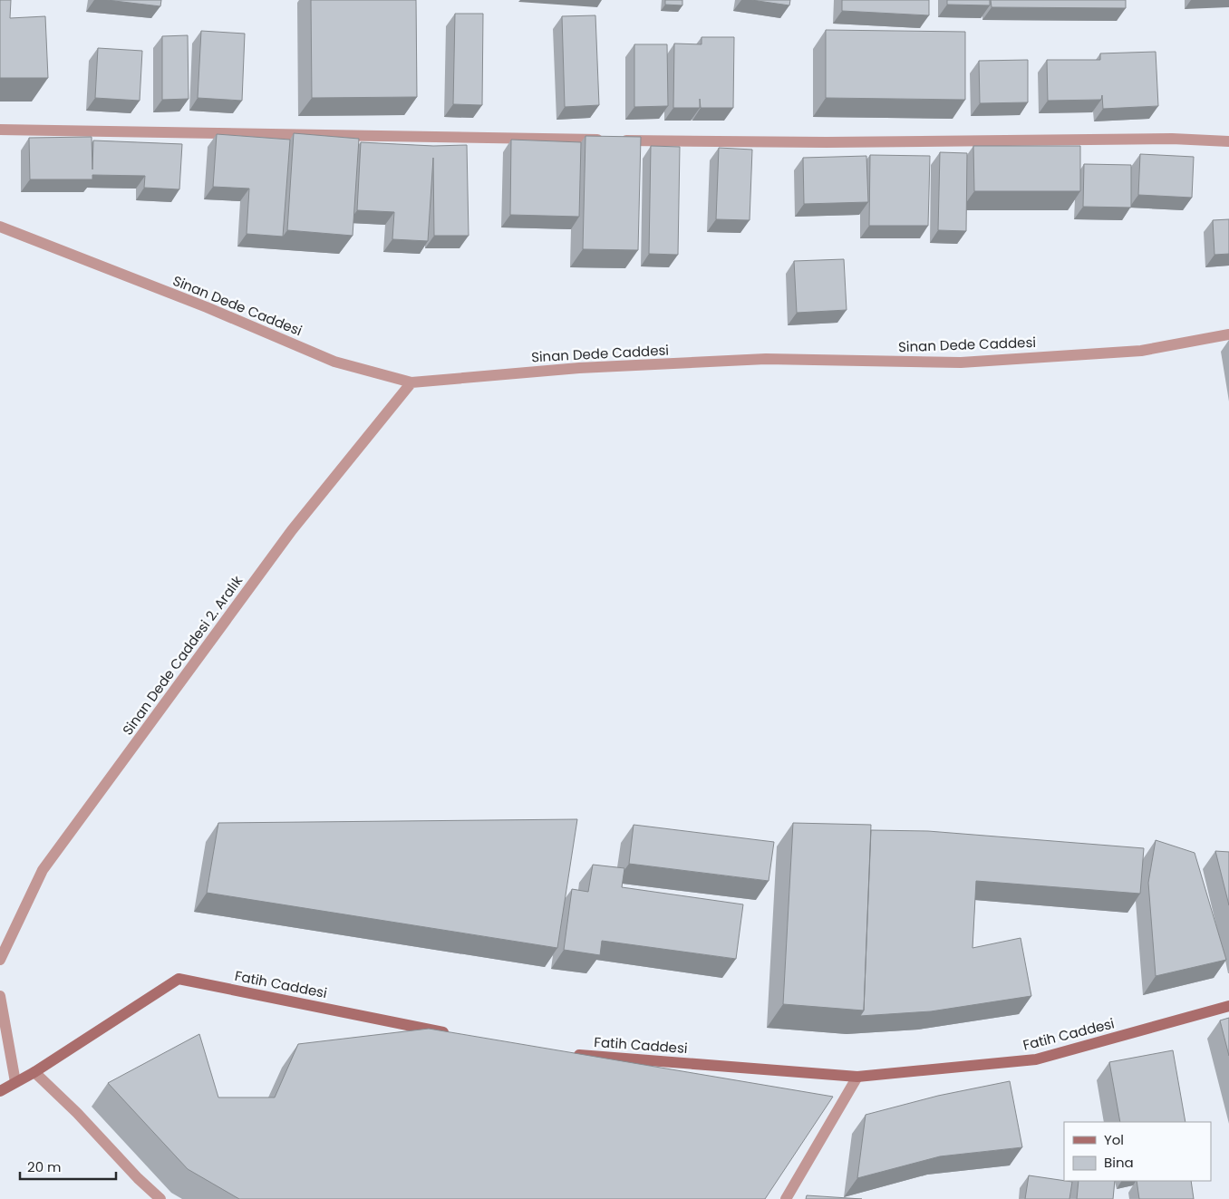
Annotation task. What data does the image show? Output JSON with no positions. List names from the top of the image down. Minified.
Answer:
{"streets":{"main road":["Fatih Caddesi"],"street":["Sinan Dede Caddesi","Sinan Dede Caddesi 2. Aralık"]},"crossings":[["Sinan Dede Caddesi","Sinan Dede Caddesi 2. Aralık"]],"legend":["Yol","Bina"],"scale_bar":"20 m"}
